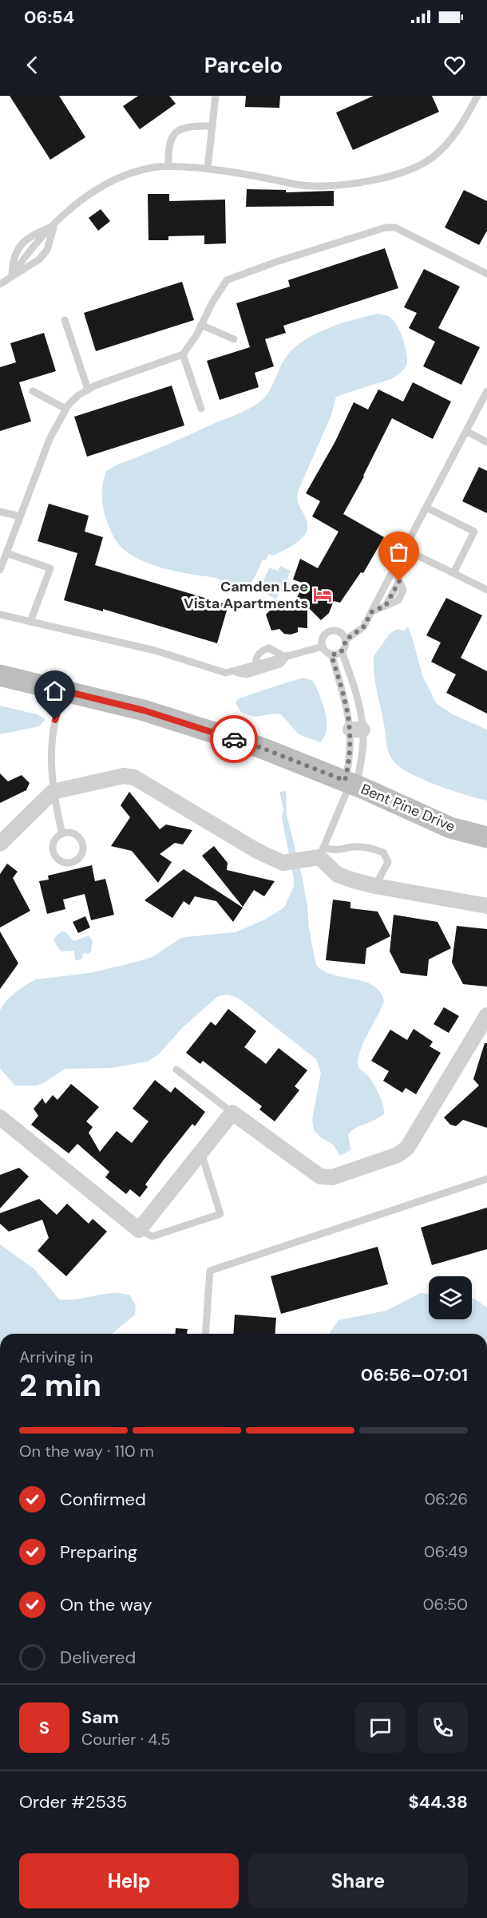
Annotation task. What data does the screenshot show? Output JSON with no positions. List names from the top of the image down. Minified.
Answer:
{"streets":{"street":["Bent Pine Drive"]},"places":{"hotel":["Camden Lee Vista Apartments"]},"page":{"status":"06:54","header":"Parcelo","heading":["2 min","Arriving in","06:56–07:01"],"panel":["Sam","Courier · 4.5","Order #2535","$44.38"],"bar":"On the way · 110 m","list":[["Confirmed","06:26"],["Preparing","06:49"],["On the way","06:50"],"Delivered"],"round":"S","buttons":["Help","Share"]}}
